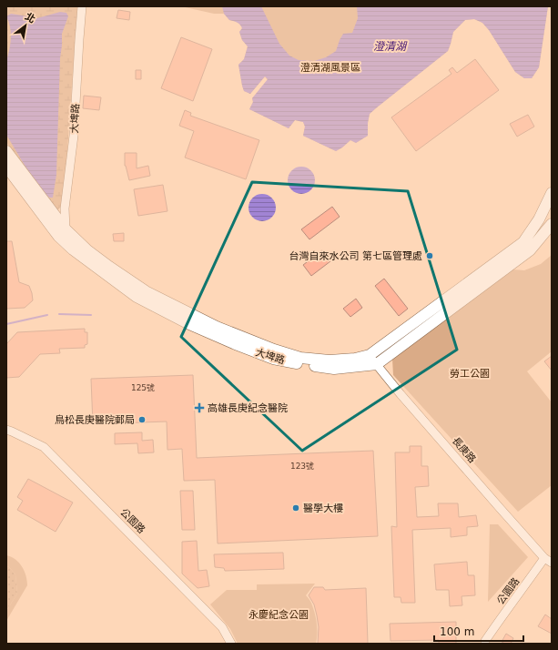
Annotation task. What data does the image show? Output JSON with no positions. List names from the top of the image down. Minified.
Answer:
{"streets":{"main road":["大埤路"],"street":["長庚路","公園路"]},"crossings":[["大埤路","長庚路"],["長庚路","公園路"]],"water":["澄清湖"],"parks":["澄清湖風景區","勞工公園","永慶紀念公園"],"places":{"other":["台灣自來水公司 第七區管理處","鳥松長庚醫院郵局","醫學大樓"],"health":["高雄長庚紀念醫院"]},"house_numbers":["125號","123號"],"scale_bar":"100 m","north":"top right"}
